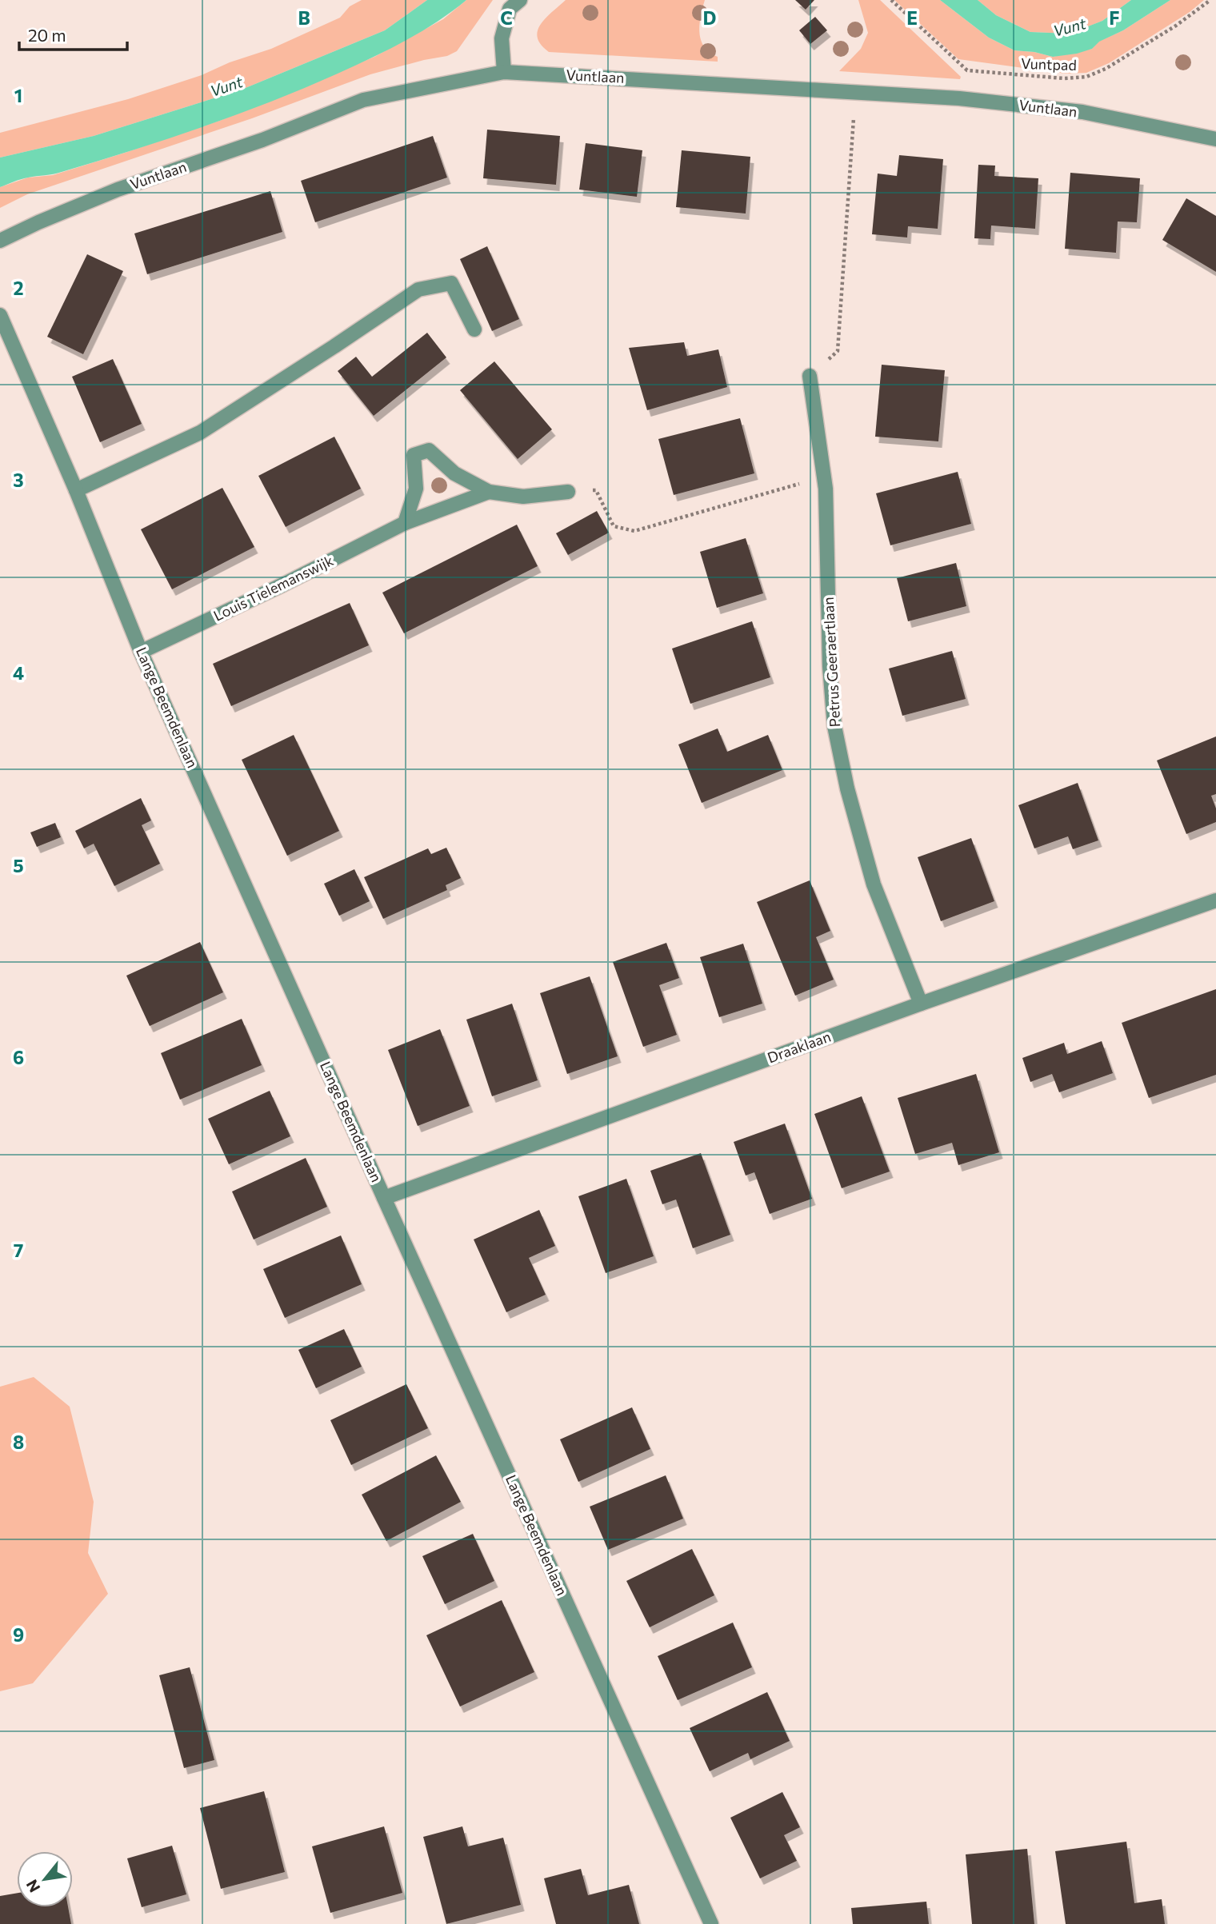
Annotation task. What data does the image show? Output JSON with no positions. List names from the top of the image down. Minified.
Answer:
{"streets":{"street":["Vuntlaan","Louis Tielemanswijk","Petrus Geeraertlaan","Lange Beemdenlaan","Draaklaan"],"path":["Vuntpad"]},"crossings":[["Louis Tielemanswijk","Lange Beemdenlaan"],["Petrus Geeraertlaan","Draaklaan"],["Lange Beemdenlaan","Draaklaan"]],"water":["Vunt"],"scale_bar":"20 m","north":"bottom left","grid":{"columns":["B","C","D","E","F"],"rows":["1","2","3","4","5","6","7","8","9"]}}
